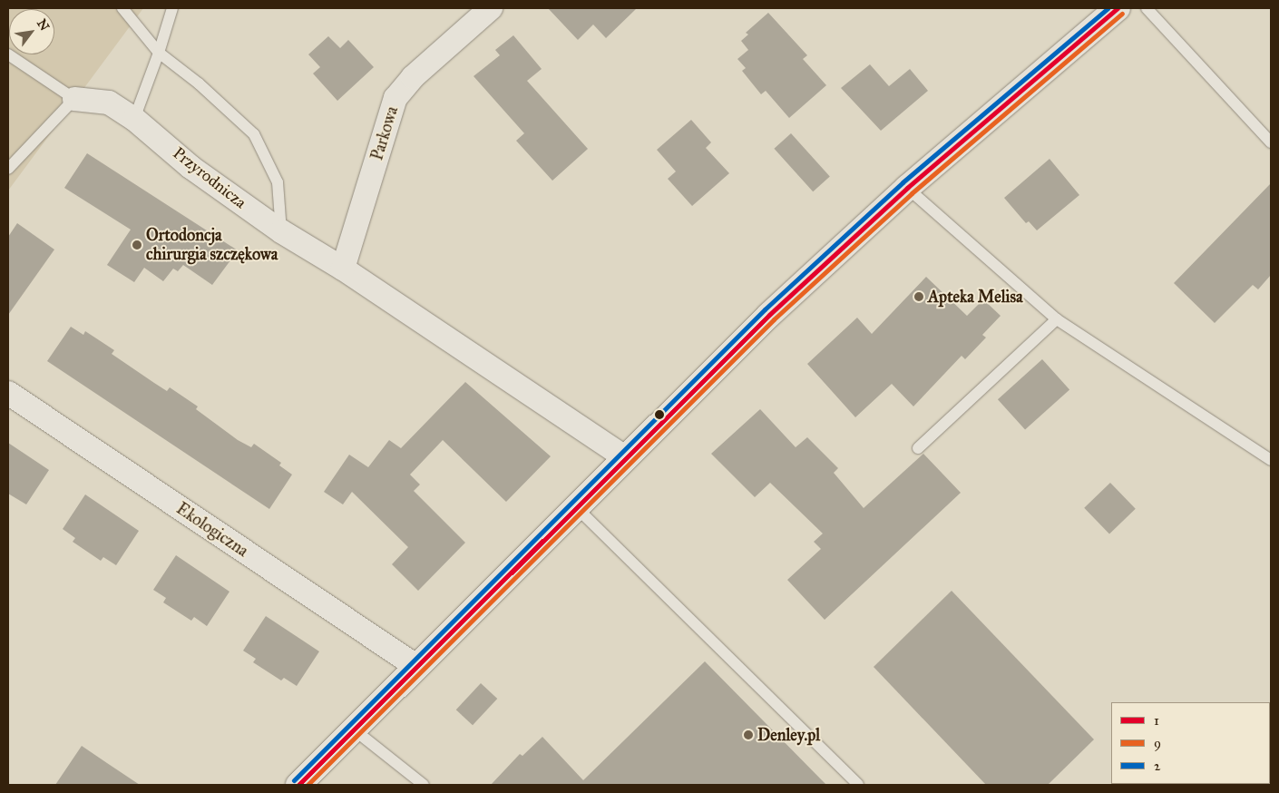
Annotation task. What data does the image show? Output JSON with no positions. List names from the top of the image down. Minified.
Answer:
{"streets":{"street":["Parkowa","Przyrodnicza","Ekologiczna"]},"crossings":[["Parkowa","Przyrodnicza"]],"places":["Ortodoncja chirurgia szczękowa","Apteka Melisa","Denley.pl"],"lines":["transit line 1","transit line 2","transit line 9"],"legend":["1","9","2"],"north":"top right"}
